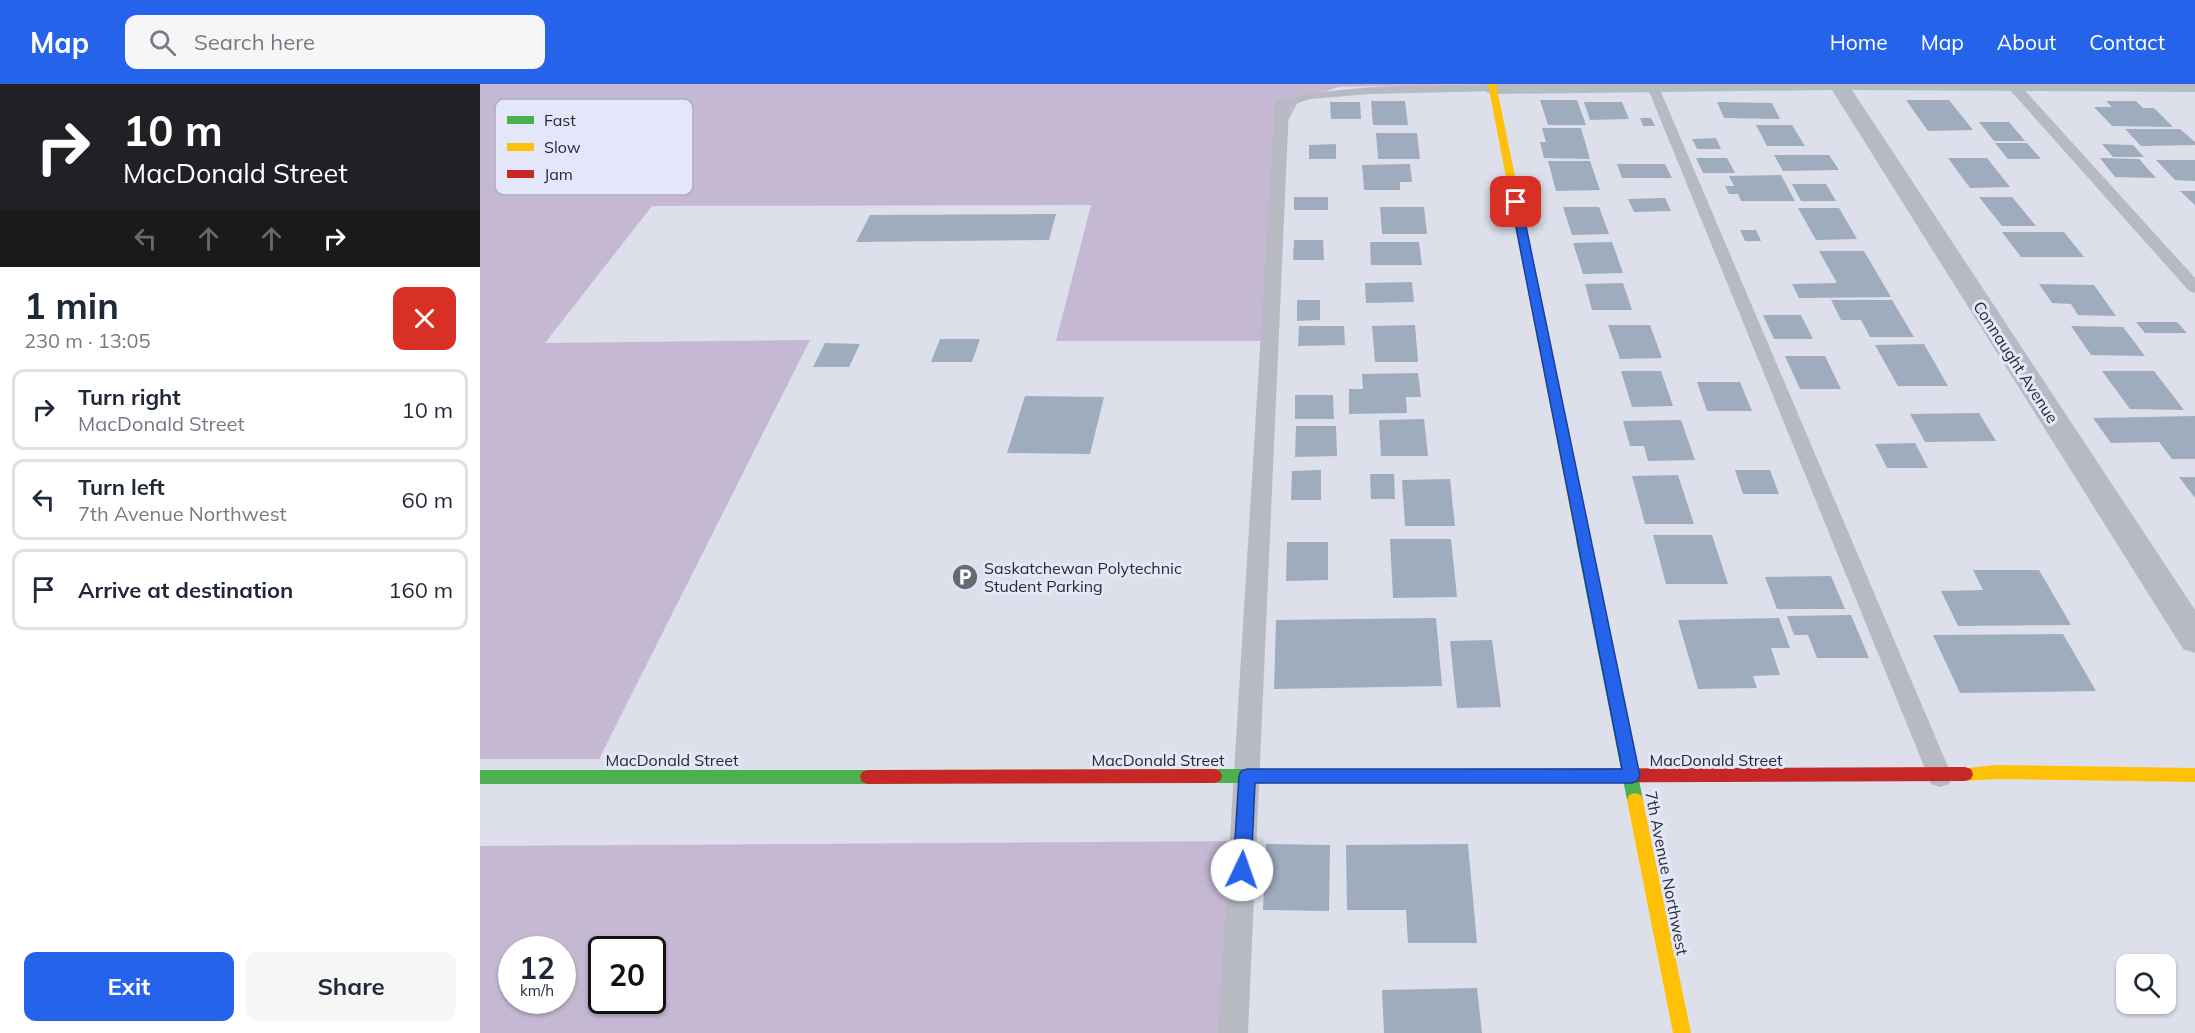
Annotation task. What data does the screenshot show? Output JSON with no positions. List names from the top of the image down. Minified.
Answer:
{"streets":{"street":["Connaught Avenue","MacDonald Street","7th Avenue Northwest"]},"crossings":[["MacDonald Street","7th Avenue Northwest"]],"places":{"parking":["Saskatchewan Polytechnic Student Parking"]},"legend":["Fast","Slow","Jam"],"page":{"header":"Map","search":"Search here","nav":["Home","Map","About","Contact"],"turn":["10 m","MacDonald Street"],"heading":["1 min","230 m · 13:05"],"list":[{"name":"Turn right","note":"MacDonald Street","value":"10 m"},{"name":"Turn left","note":"7th Avenue Northwest","value":"60 m"},{"name":"Arrive at destination","value":"160 m"}],"speed":"12 km/h","limit":"20","buttons":["Exit","Share"]}}
